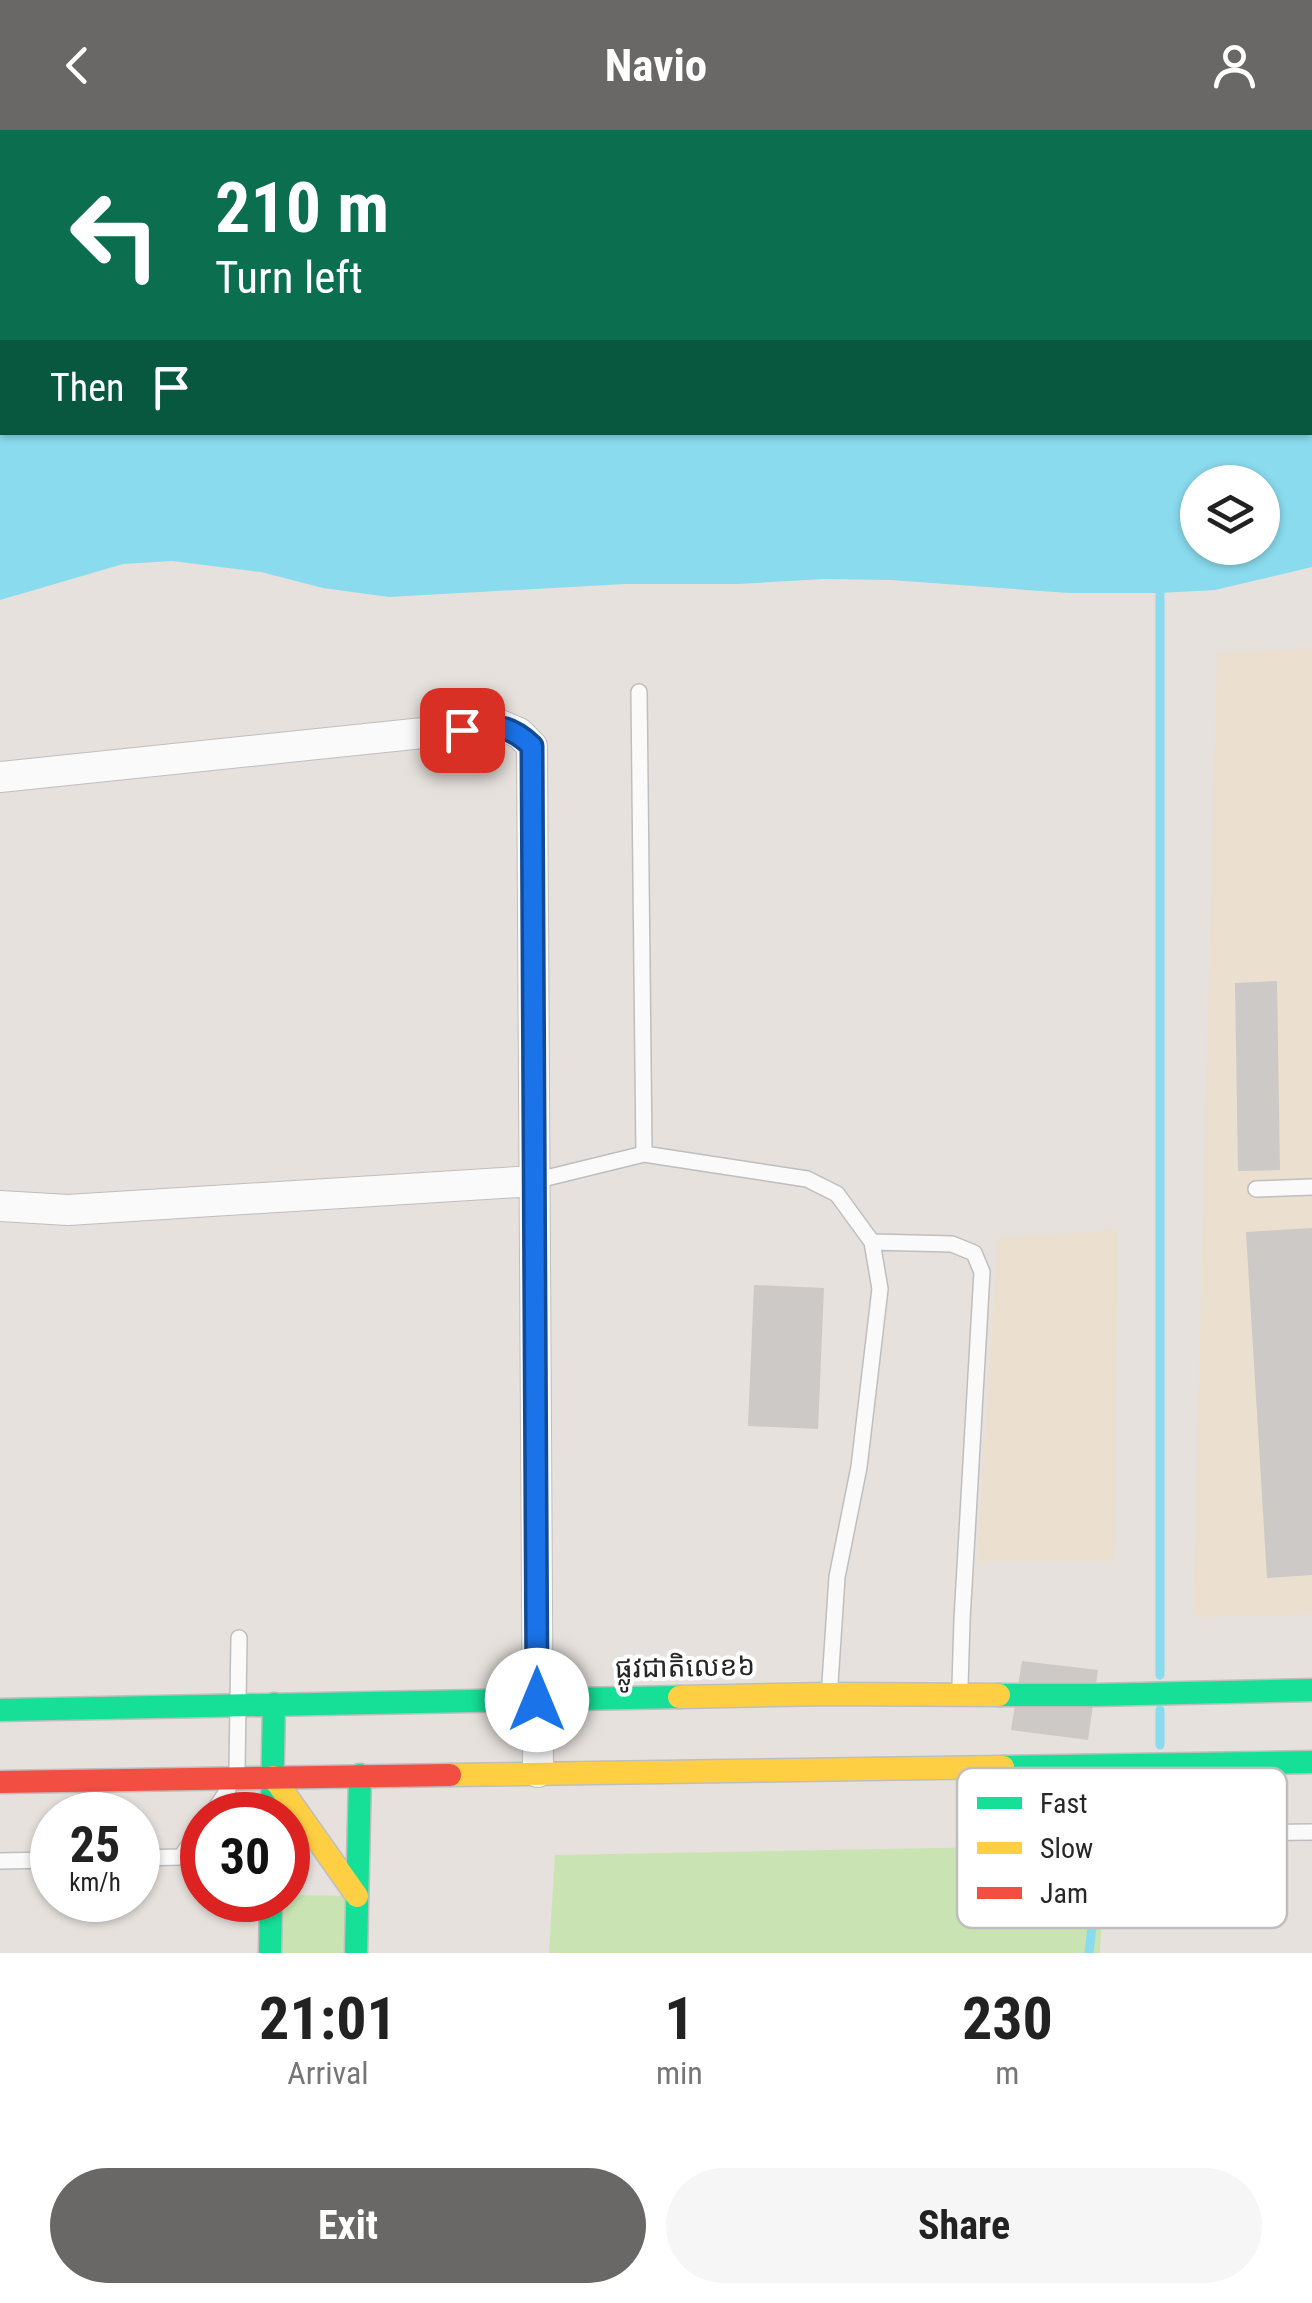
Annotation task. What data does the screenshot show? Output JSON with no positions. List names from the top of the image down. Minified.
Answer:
{"streets":{"main road":["ផ្លូវជាតិលេខ៦"]},"legend":["Fast","Slow","Jam"],"page":{"header":"Navio","turn":["210 m","Turn left"],"then":"Then","speed":"25 km/h","limit":"30","eta":["21:01","Arrival","1","min","230","m"],"buttons":["Exit","Share"]}}
